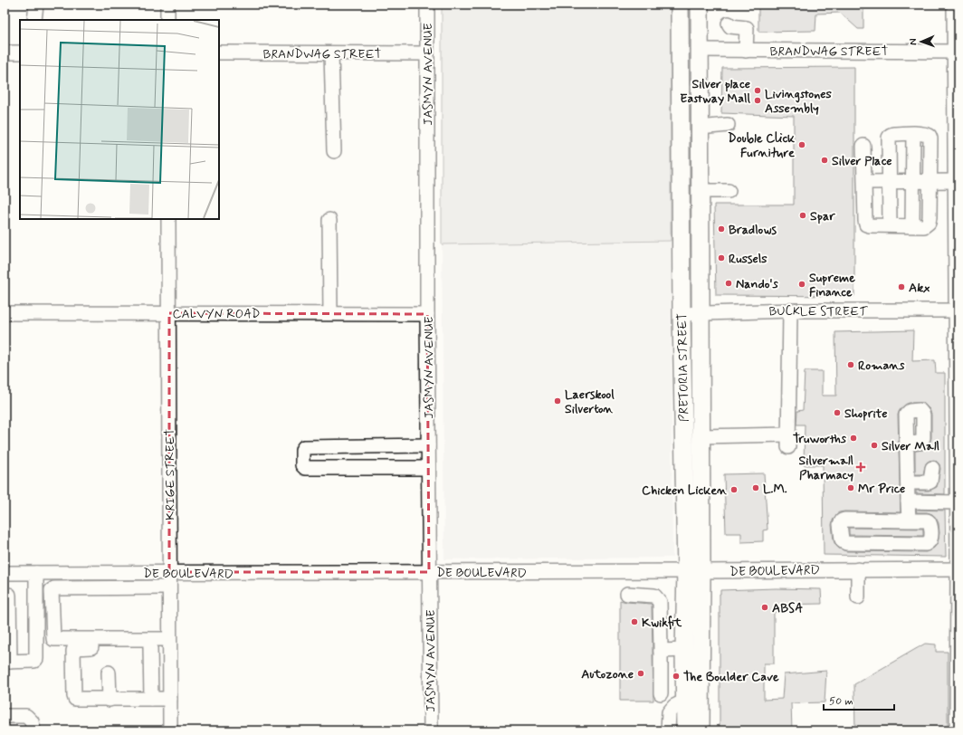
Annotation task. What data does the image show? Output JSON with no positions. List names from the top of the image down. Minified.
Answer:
{"streets":{"main road":["PRETORIA STREET"],"street":["BRANDWAG STREET","JASMYN AVENUE","BUCKLE STREET","CALVYN ROAD","KRIGE STREET","DE BOULEVARD"]},"crossings":[["BRANDWAG STREET","JASMYN AVENUE"],["BRANDWAG STREET","PRETORIA STREET"],["JASMYN AVENUE","CALVYN ROAD"],["JASMYN AVENUE","DE BOULEVARD"],["BUCKLE STREET","PRETORIA STREET"],["CALVYN ROAD","KRIGE STREET"],["PRETORIA STREET","DE BOULEVARD"],["KRIGE STREET","DE BOULEVARD"]],"places":{"other":["Silver place Eastway Mall","Livingstones Assembly","Double Click Furniture","Silver Place","Spar","Bradlows","Russels","Nando's","Supreme Finance","Akx","Romans","Laerskool Silverton","Shoprite","Truworths","Silver Mall","L.M.","Mr Price","Chicken Licken","ABSA","Kwikfit","Autozone","The Boulder Cave"],"health":["Silvermall Pharmacy"]},"scale_bar":"50 m","north":"left"}
